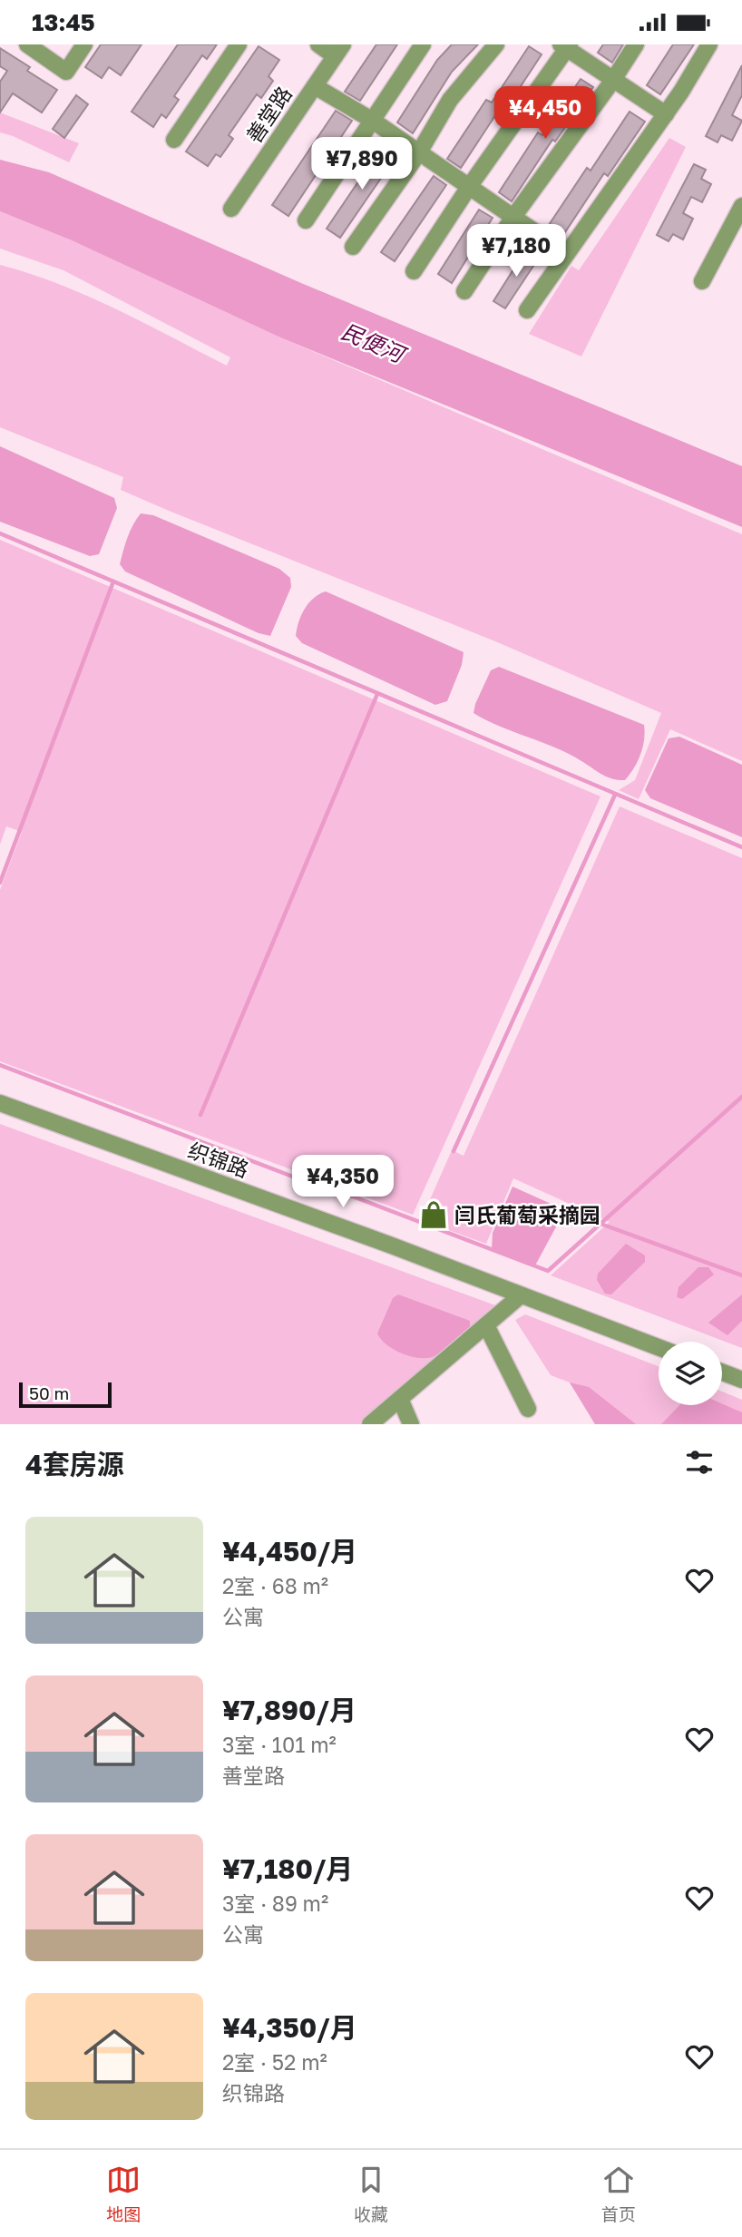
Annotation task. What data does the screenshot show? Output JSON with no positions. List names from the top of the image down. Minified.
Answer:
{"streets":{"street":["善堂路","织锦路"]},"water":["民便河"],"places":{"shop":["闫氏葡萄采摘园"]},"scale_bar":"50 m","page":{"status":"13:45","price":["¥4,450","¥7,890","¥7,180","¥4,350"],"scale":"50 m","heading":"4套房源","list":[{"name":"¥4,450/月","note":"2室 · 68 m² · 公寓"},{"name":"¥7,890/月","note":"3室 · 101 m² · 善堂路"},{"name":"¥7,180/月","note":"3室 · 89 m² · 公寓"},{"name":"¥4,350/月","note":"2室 · 52 m² · 织锦路"}],"tabs":["地图","收藏","首页"]}}
